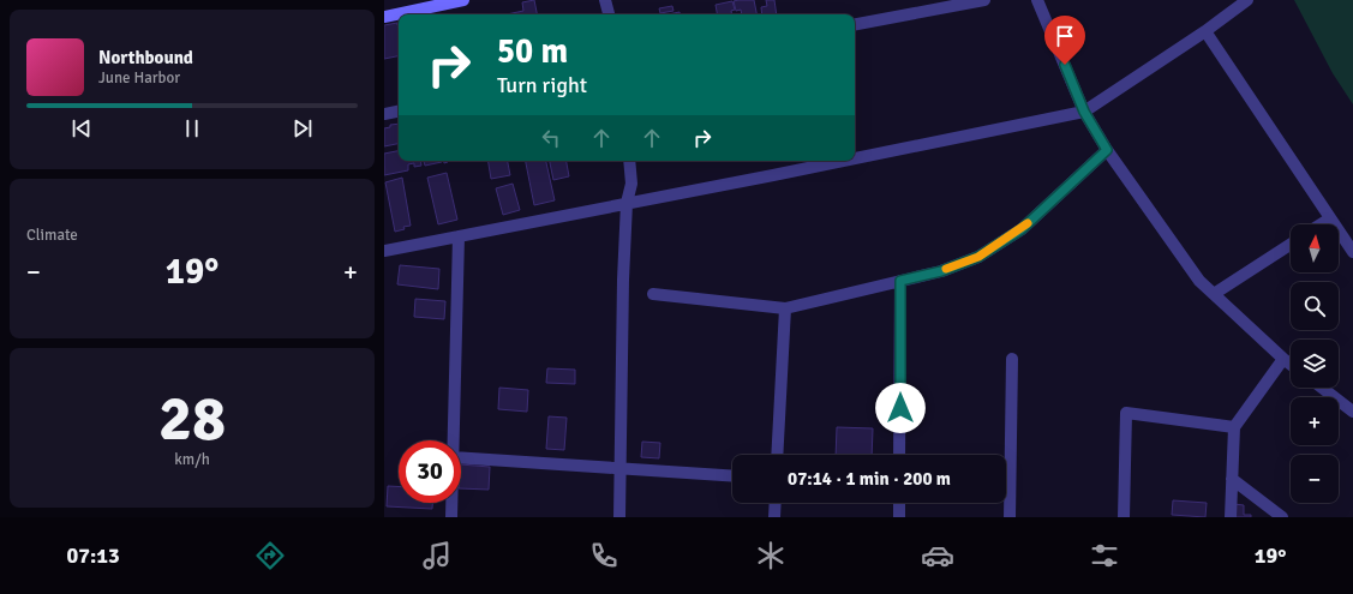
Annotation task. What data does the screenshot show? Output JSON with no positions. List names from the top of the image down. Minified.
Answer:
{"north":"top","page":{"turn":["50 m","Turn right"],"song":["Northbound","June Harbor"],"tile":["Climate",["28","km/h"]],"map_buttons":["+","−"],"heat":["−","19°","+"],"limit":"30","trip":"07:14 · 1 min · 200 m","tabs":["07:13","19°"]}}
